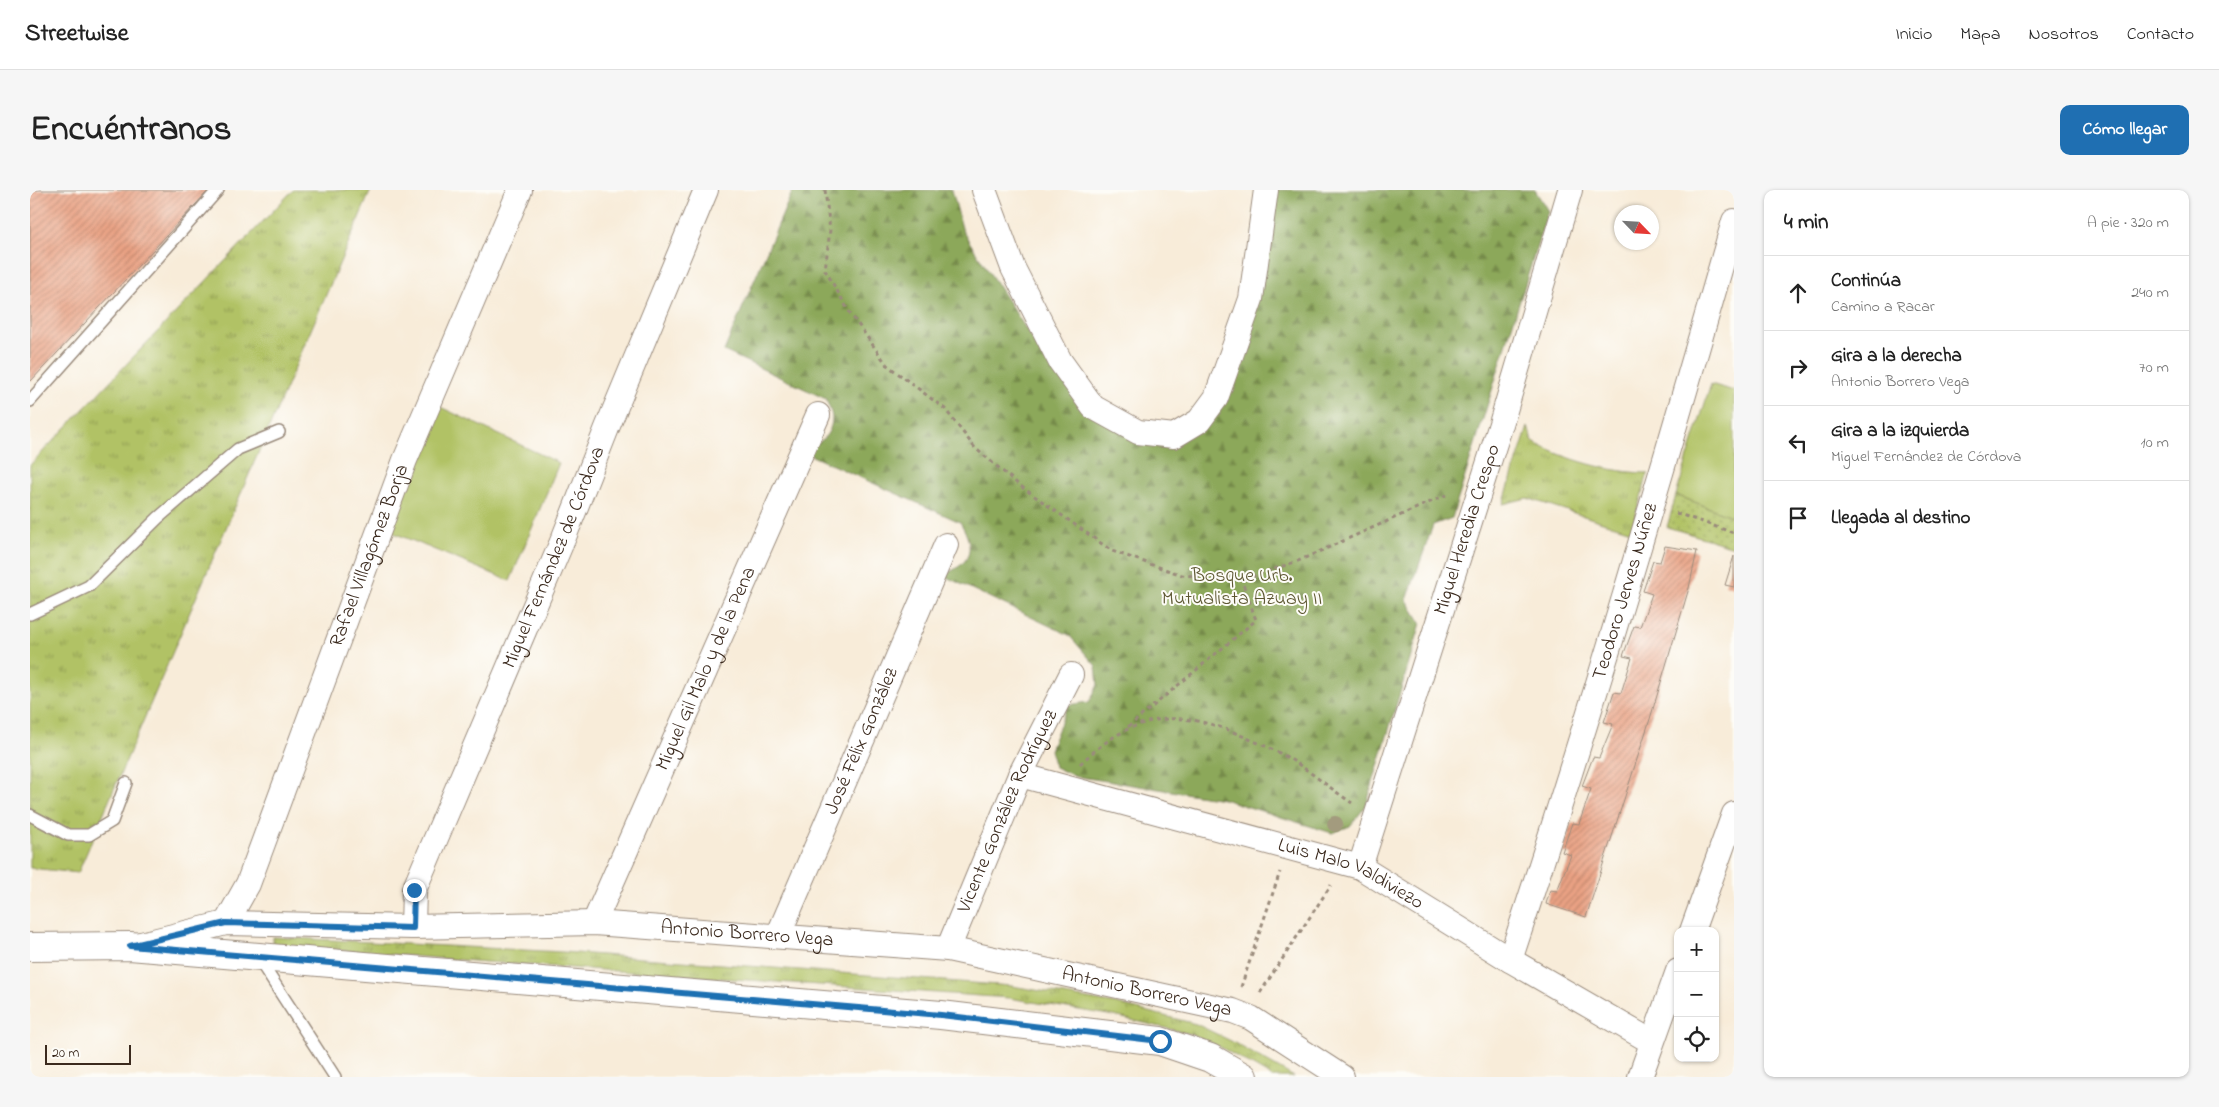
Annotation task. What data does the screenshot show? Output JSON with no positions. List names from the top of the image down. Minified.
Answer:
{"streets":{"street":["Miguel Heredia Crespo","Rafael Villagómez Borja","Miguel Fernández de Córdova","Teodoro Jerves Núñez","Miguel Gil Malo y de la Pena","José Félix González","Vicente González Rodríguez","Luis Malo Valdiviezo","Antonio Borrero Vega"]},"crossings":[["Miguel Heredia Crespo","Luis Malo Valdiviezo"],["Rafael Villagómez Borja","Antonio Borrero Vega"],["Miguel Fernández de Córdova","Antonio Borrero Vega"],["Teodoro Jerves Núñez","Luis Malo Valdiviezo"],["Miguel Gil Malo y de la Pena","Antonio Borrero Vega"],["José Félix González","Antonio Borrero Vega"],["Vicente González Rodríguez","Luis Malo Valdiviezo"],["Vicente González Rodríguez","Antonio Borrero Vega"]],"parks":["Bosque Urb. Mutualista Azuay II"],"scale_bar":"20 m","north":"bottom right","page":{"header":"Streetwise","nav":["Inicio","Mapa","Nosotros","Contacto"],"title":"Encuéntranos","buttons":"Cómo llegar","heading":["4 min","A pie · 320 m"],"list":[["Continúa","Camino a Racar","240 m"],["Gira a la derecha","Antonio Borrero Vega","70 m"],["Gira a la izquierda","Miguel Fernández de Córdova","10 m"],"Llegada al destino"],"map_buttons":["+","−"],"scale":"20 m"}}
